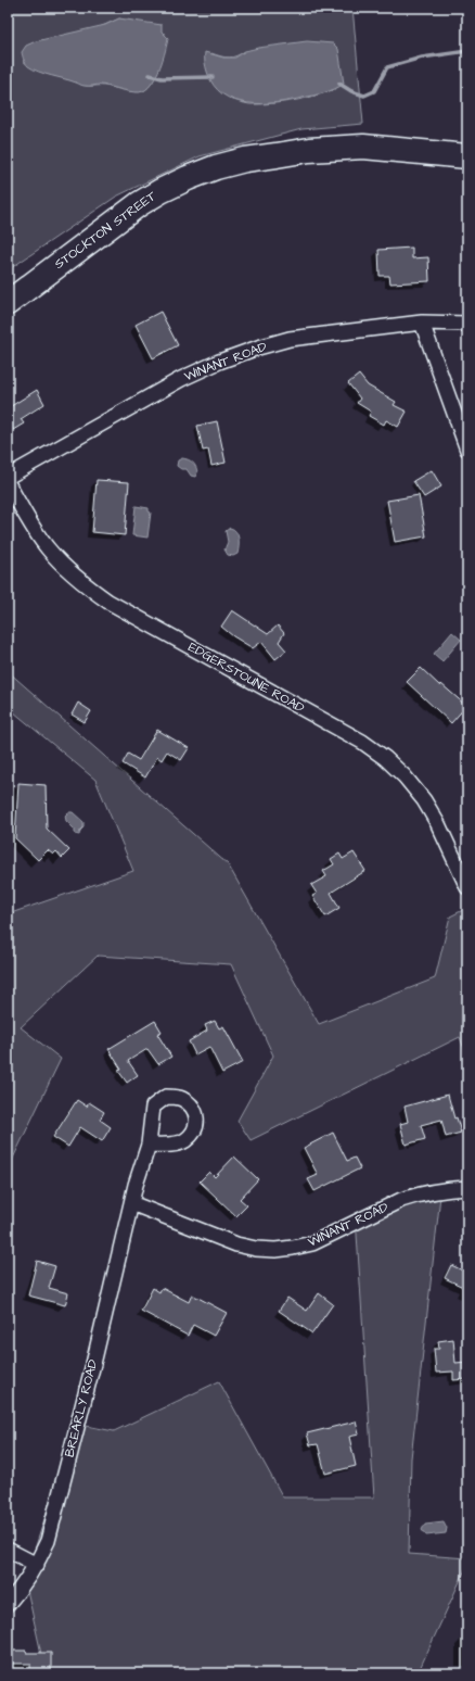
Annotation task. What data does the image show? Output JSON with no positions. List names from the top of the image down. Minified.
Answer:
{"streets":{"highway":["STOCKTON STREET"],"street":["WINANT ROAD","EDGERSTOUNE ROAD","BREARLY ROAD"]},"crossings":[["WINANT ROAD","BREARLY ROAD"]]}
